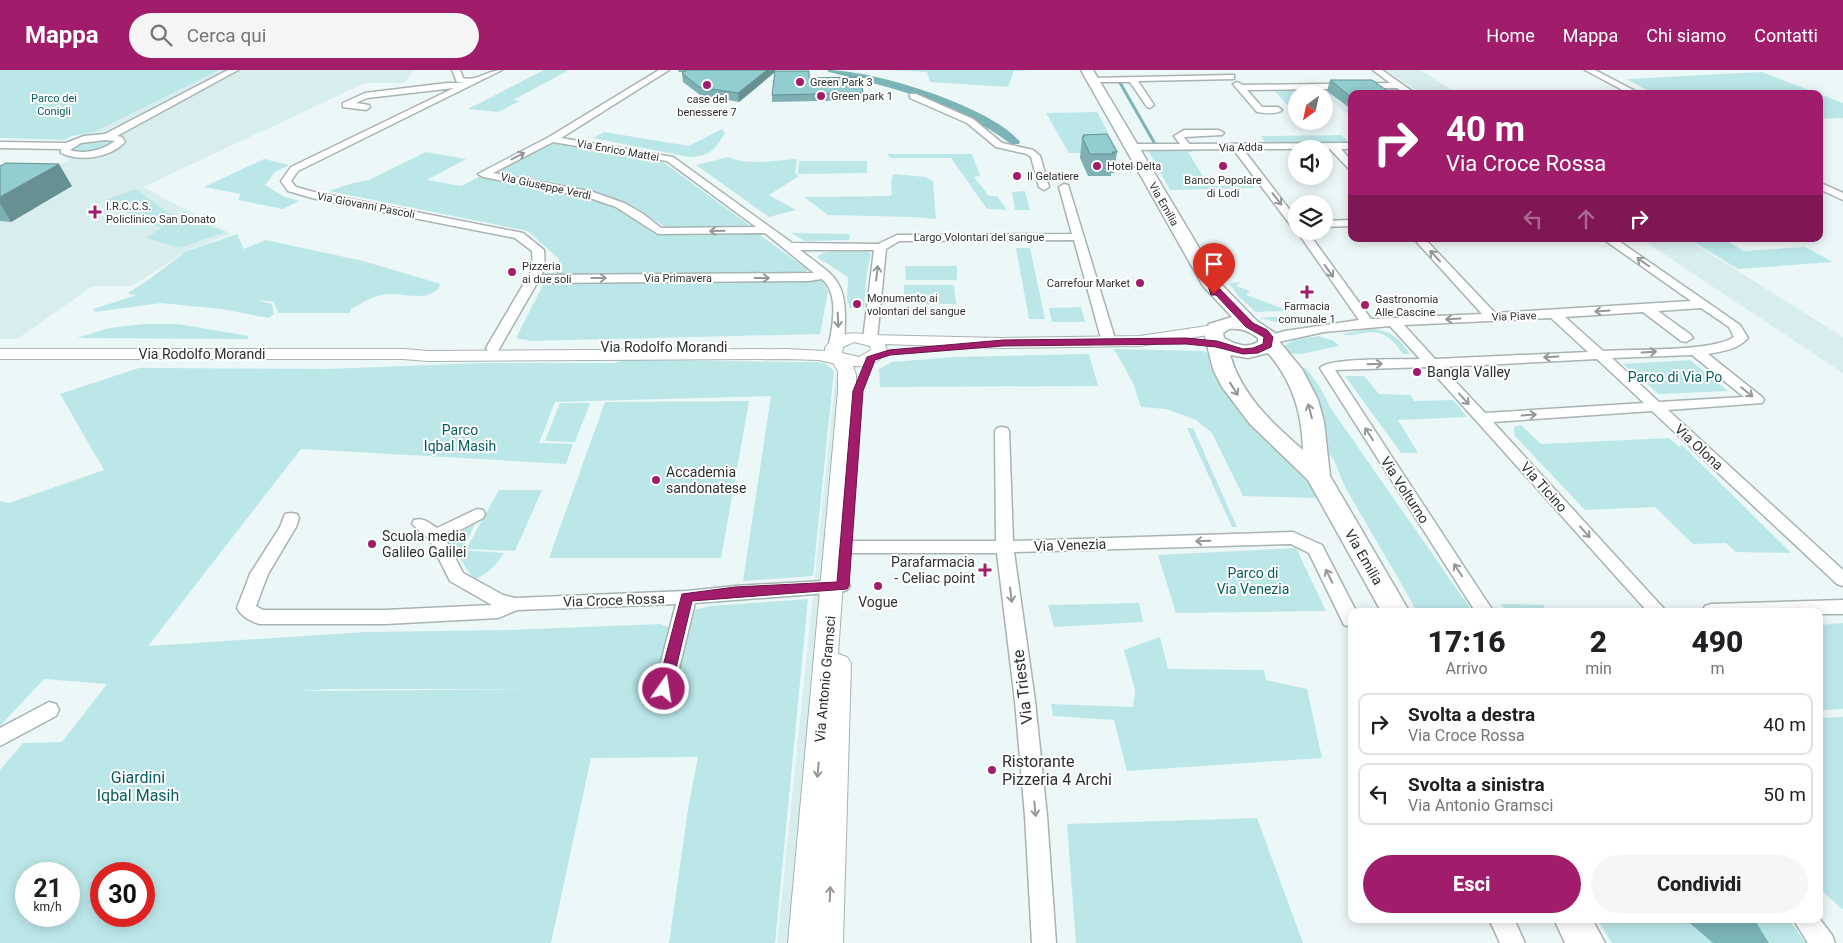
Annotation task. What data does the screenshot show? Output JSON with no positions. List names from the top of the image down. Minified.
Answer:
{"streets":{"main road":["Via Emilia"],"street":["Via Adda","Via Enrico Mattei","Via Giuseppe Verdi","Via Giovanni Pascoli","Largo Volontari del sangue","Via Primavera","Via Piave","Via Rodolfo Morandi","Via Olona","Via Ticino","Via Volturno","Via Venezia","Via Croce Rossa","Via Antonio Gramsci","Via Trieste"]},"crossings":[["Via Adda","Via Emilia"],["Via Enrico Mattei","Via Giuseppe Verdi"],["Via Enrico Mattei","Largo Volontari del sangue"],["Via Emilia","Via Piave"],["Via Giovanni Pascoli","Via Primavera"],["Via Giovanni Pascoli","Via Rodolfo Morandi"],["Via Piave","Via Olona"],["Via Piave","Via Ticino"],["Via Rodolfo Morandi","Via Antonio Gramsci"],["Via Ticino","Via Volturno"],["Via Venezia","Via Antonio Gramsci"],["Via Venezia","Via Trieste"],["Via Croce Rossa","Via Antonio Gramsci"]],"one_way":["Via Primavera","Via Ticino","Via Venezia","Via Trieste"],"parks":["Parco dei Conigli","Parco di Via Po","Parco Iqbal Masih","Parco di Via Venezia","Giardini Iqbal Masih"],"places":{"other":["Green Park 3","case del benessere 7","Green park 1","Hotel Delta","Banco Popolare di Lodi","Il Gelatiere","Pizzeria ai due soli","Carrefour Market","Monumento ai volontari del sangue","Gastronomia Alle Cascine","Bangla Valley","Accademia sandonatese","Scuola media Galileo Galilei","Vogue","Ristorante Pizzeria 4 Archi"],"health":["I.R.C.C.S. Policlinico San Donato","Farmacia comunale 1","Parafarmacia - Celiac point"]},"north":"bottom left","page":{"header":"Mappa","search":"Cerca qui","nav":["Home","Mappa","Chi siamo","Contatti"],"turn":["40 m","Via Croce Rossa"],"eta":["17:16","Arrivo","2","min","490","m"],"list":[{"name":"Svolta a destra","note":"Via Croce Rossa","value":"40 m"},{"name":"Svolta a sinistra","note":"Via Antonio Gramsci","value":"50 m"}],"buttons":["Esci","Condividi"],"speed":"21 km/h","limit":"30"}}
